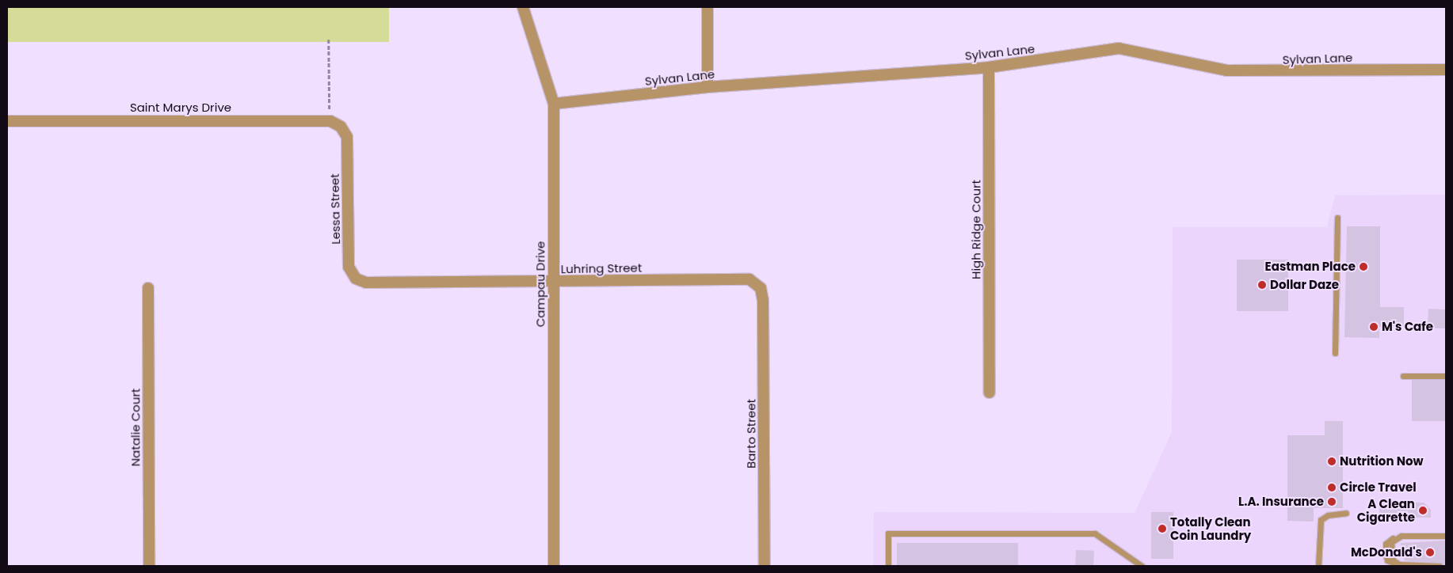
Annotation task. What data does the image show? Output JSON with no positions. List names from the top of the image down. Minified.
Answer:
{"streets":{"street":["Sylvan Lane","Saint Marys Drive","Lessa Street","High Ridge Court","Luhring Street","Campau Drive","Natalie Court","Barto Street"]},"crossings":[["Sylvan Lane","High Ridge Court"],["Sylvan Lane","Campau Drive"],["Saint Marys Drive","Lessa Street"],["Lessa Street","Luhring Street"],["Luhring Street","Campau Drive"],["Luhring Street","Barto Street"]],"places":["Eastman Place","Dollar Daze","M's Cafe","Nutrition Now","Circle Travel","L.A. Insurance","A Clean Cigarette","Totally Clean Coin Laundry","McDonald's"]}
